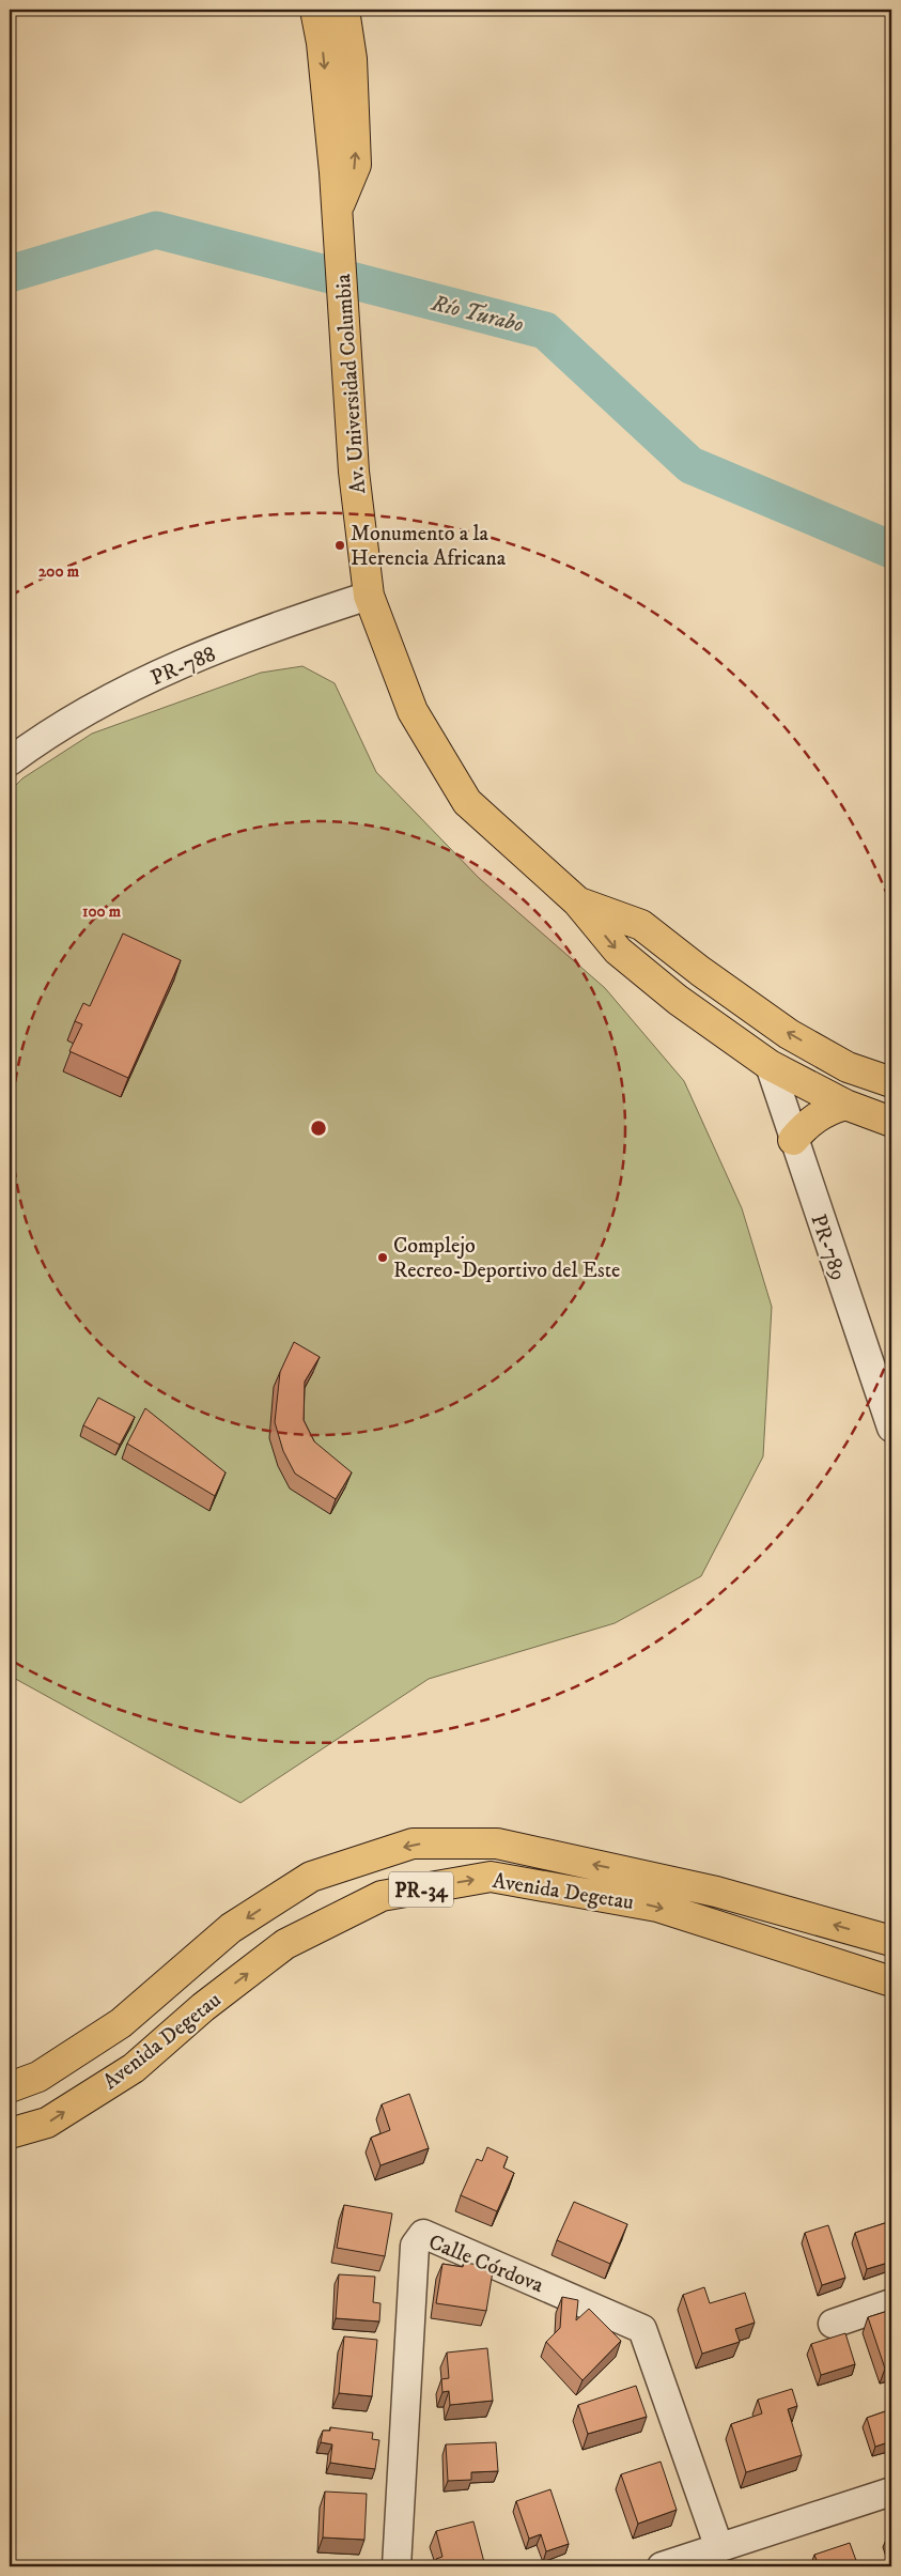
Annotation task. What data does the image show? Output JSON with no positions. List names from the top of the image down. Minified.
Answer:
{"streets":{"main road":["Av. Universidad Columbia","PR-34","Avenida Degetau"],"street":["PR-788","PR-789","Calle Córdova"]},"crossings":[["Av. Universidad Columbia","PR-788"],["Av. Universidad Columbia","PR-789"]],"water":["Río Turabo"],"places":["Monumento a la Herencia Africana","Complejo Recreo-Deportivo del Este"],"rings":["200 m","100 m"]}
